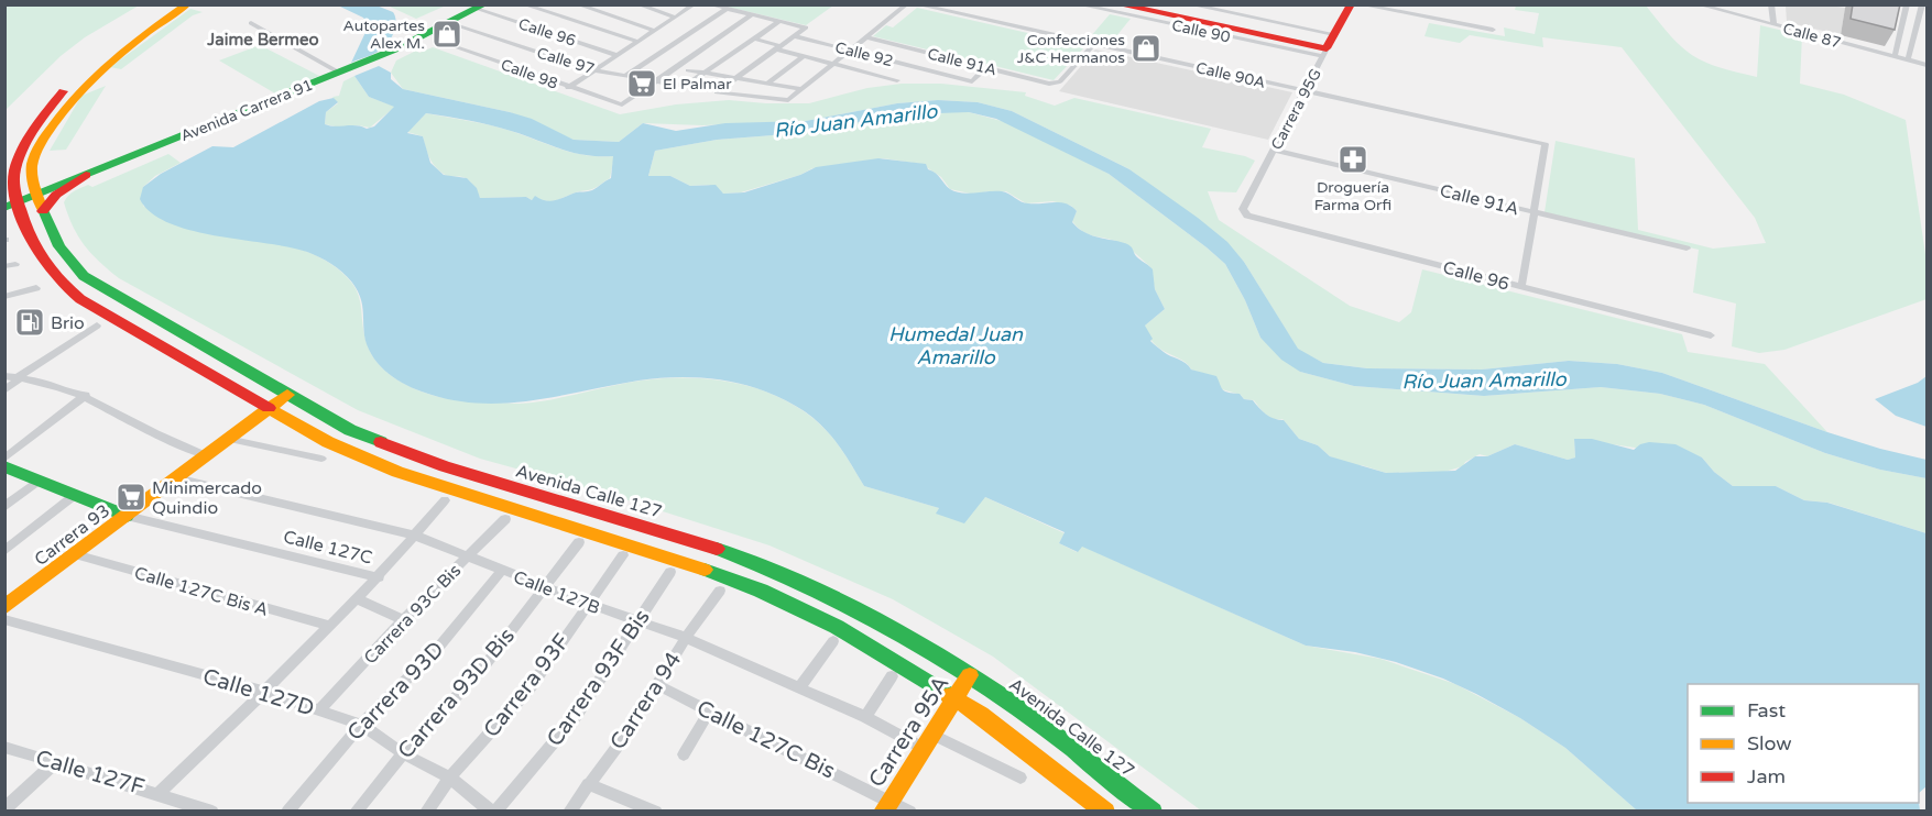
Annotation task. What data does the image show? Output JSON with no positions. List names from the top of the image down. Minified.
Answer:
{"streets":{"main road":["Carrera 95G","Avenida Carrera 91","Avenida Calle 127","Carrera 93","Calle 127C","Carrera 95A"],"street":["Calle 90","Calle 96","Calle 87","Calle 92","Calle 97","Calle 91A","Calle 98","Calle 90A","Calle 127C Bis A","Calle 127B","Carrera 93C Bis","Carrera 93F Bis","Carrera 93F","Carrera 93D","Calle 127D","Carrera 93D Bis","Carrera 94","Calle 127C Bis","Calle 127F"]},"crossings":[["Calle 90","Carrera 95G"],["Calle 96","Carrera 95G"],["Calle 96","Avenida Carrera 91"],["Calle 92","Calle 91A"],["Calle 97","Calle 98"],["Calle 97","Avenida Carrera 91"],["Calle 91A","Calle 90A"],["Calle 91A","Carrera 95G"],["Calle 90A","Carrera 95G"],["Avenida Carrera 91","Avenida Calle 127"],["Avenida Calle 127","Carrera 93"],["Avenida Calle 127","Carrera 95A"],["Carrera 93","Calle 127C"],["Carrera 93","Calle 127C Bis A"],["Carrera 93","Calle 127B"],["Calle 127B","Carrera 93C Bis"],["Calle 127B","Carrera 93F Bis"],["Calle 127B","Carrera 93F"],["Calle 127B","Carrera 93D"],["Calle 127B","Carrera 93D Bis"],["Calle 127B","Carrera 94"],["Calle 127B","Carrera 95A"],["Carrera 93C Bis","Calle 127D"],["Carrera 93F Bis","Calle 127D"],["Carrera 93F","Calle 127D"],["Carrera 93D","Calle 127D"],["Calle 127D","Carrera 93D Bis"],["Carrera 94","Calle 127C Bis"],["Carrera 95A","Calle 127C Bis"]],"districts":["Jaime Bermeo"],"water":["Río Juan Amarillo","Humedal Juan Amarillo"],"places":{"shop":["Autopartes Alex M.","Confecciones J&C Hermanos"],"supermarket":["El Palmar","Minimercado Quindio"],"pharmacy":["Droguería Farma Orfi"],"fuel station":["Brio"]},"legend":["Fast","Slow","Jam"]}
